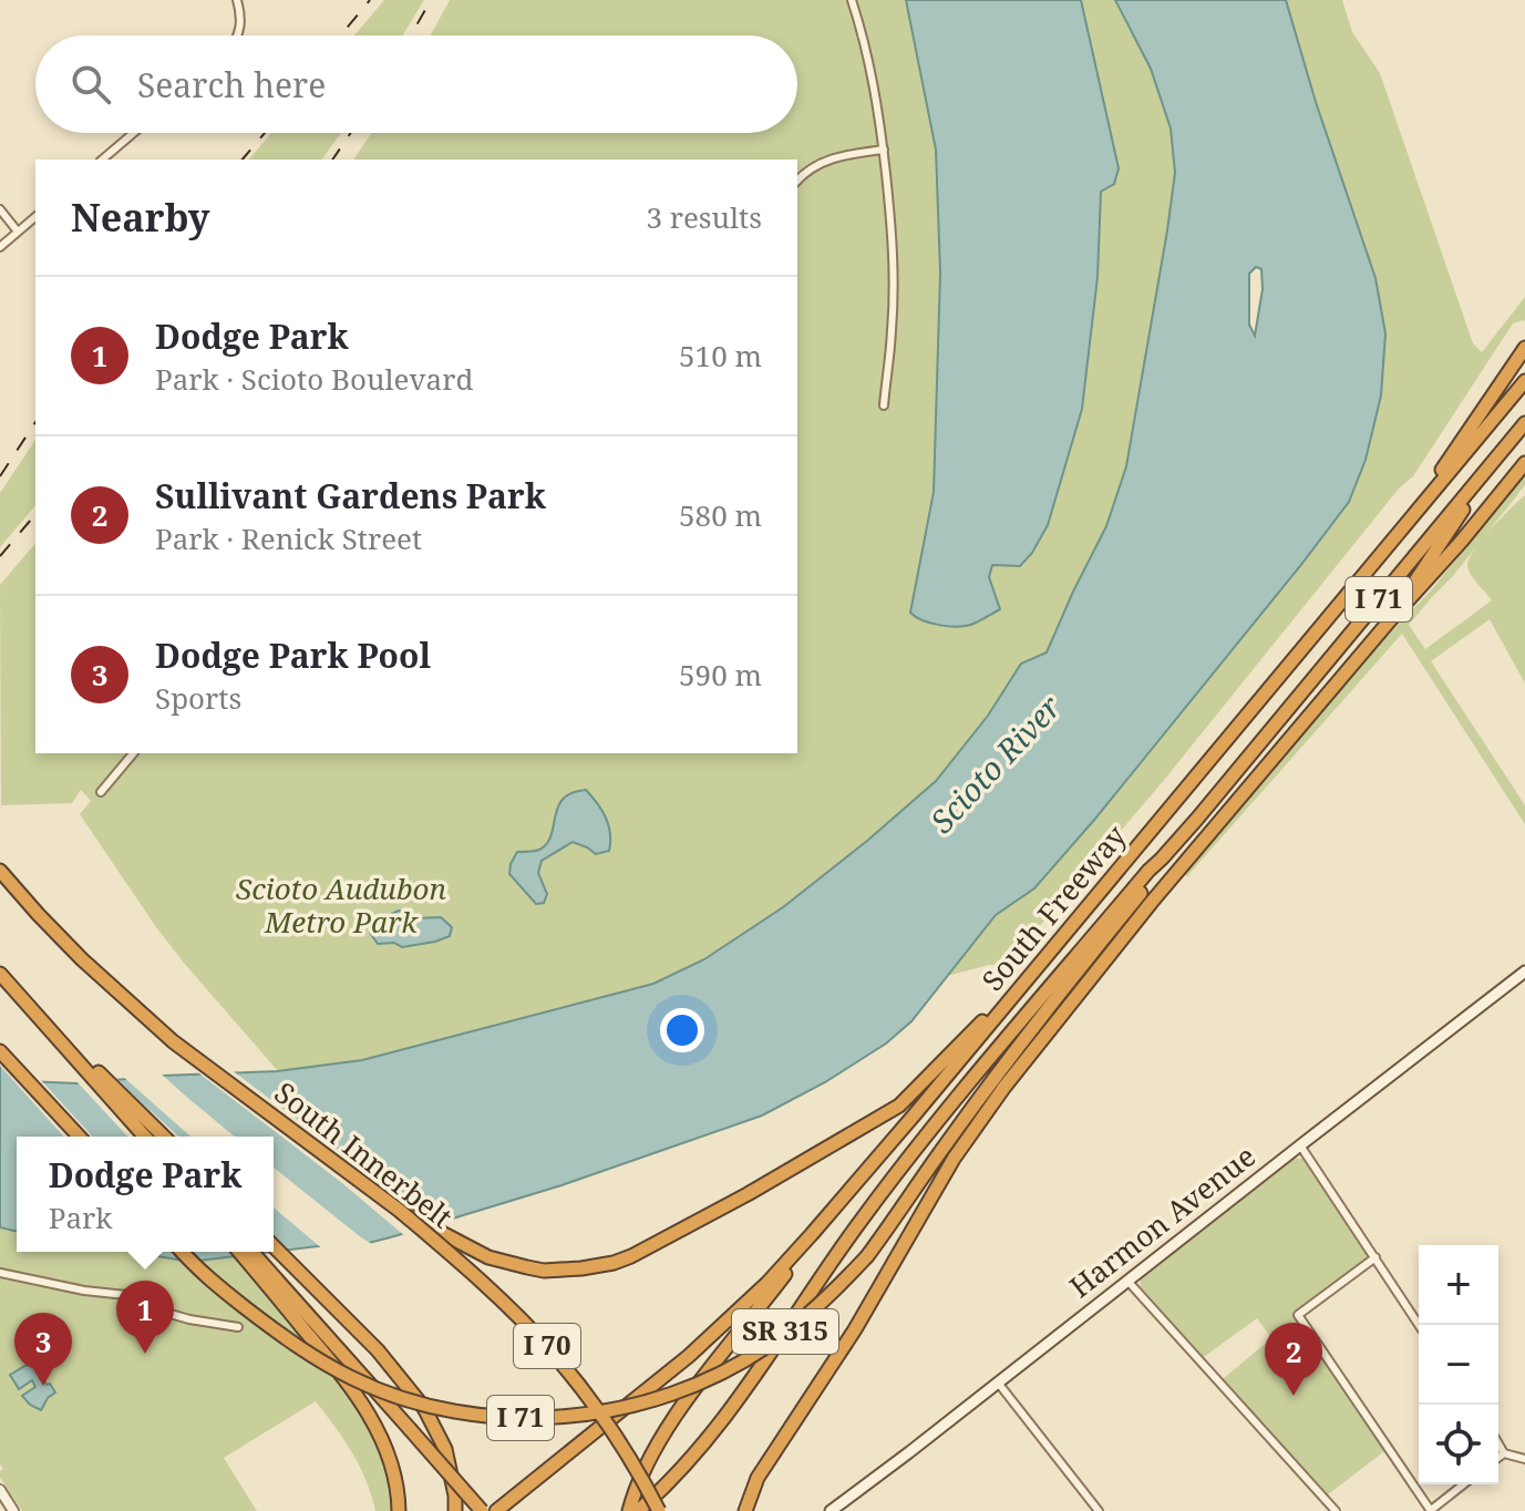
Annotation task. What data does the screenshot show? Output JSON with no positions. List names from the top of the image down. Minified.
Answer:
{"streets":{"highway":["I 71","South Freeway","South Innerbelt","SR 315","I 70"],"main road":["Harmon Avenue"]},"crossings":[["I 71","South Freeway"],["I 71","South Innerbelt"]],"water":["Scioto River"],"parks":["Scioto Audubon Metro Park"],"page":{"search":"Search here","heading":["Nearby","3 results"],"list":[{"mark":"1","name":"Dodge Park","note":"Park · Scioto Boulevard","value":"510 m"},{"mark":"2","name":"Sullivant Gardens Park","note":"Park · Renick Street","value":"580 m"},{"mark":"3","name":"Dodge Park Pool","note":"Sports","value":"590 m"}],"popup":["Dodge Park","Park"],"map_buttons":["+","−"],"pins":["1","3","2"]}}
